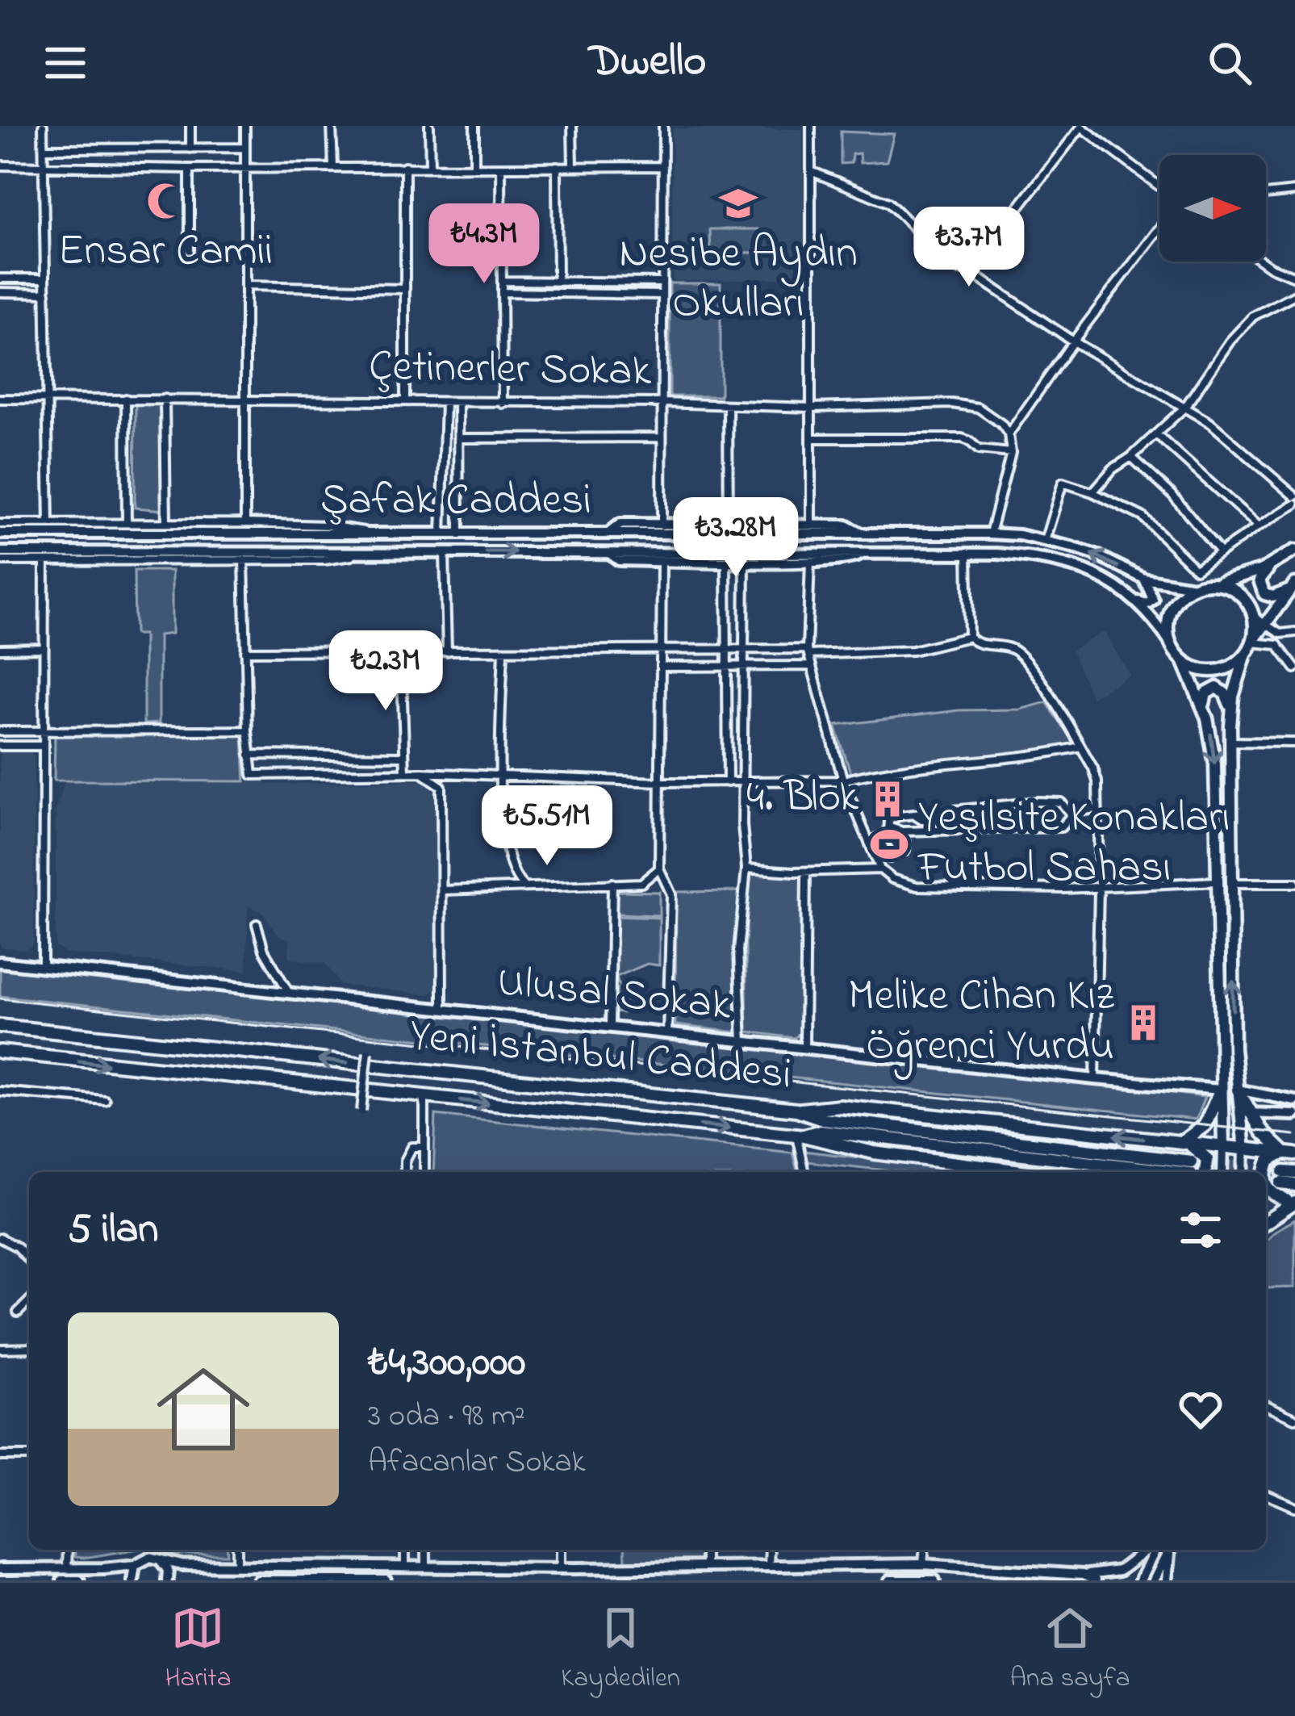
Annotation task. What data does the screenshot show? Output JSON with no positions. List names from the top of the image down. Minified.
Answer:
{"streets":{"highway":["Yeni İstanbul Caddesi"],"main road":["Şafak Caddesi","Ulusal Sokak"],"street":["Çetinerler Sokak"]},"places":{"mosque":["Ensar Camii"],"school or university":["Nesibe Aydın Okulları"],"building":["4. Blok","Melike Cihan Kız Öğrenci Yurdu"],"sports":["Yeşilsite Konakları Futbol Sahası"]},"north":"right","page":{"header":"Dwello","price":["₺4.3M","₺3.7M","₺3.28M","₺2.3M","₺5.51M"],"heading":"5 ilan","list":[{"name":"₺4,300,000","note":"3 oda · 98 m² · Afacanlar Sokak"}],"tabs":["Harita","Kaydedilen","Ana sayfa"]}}
